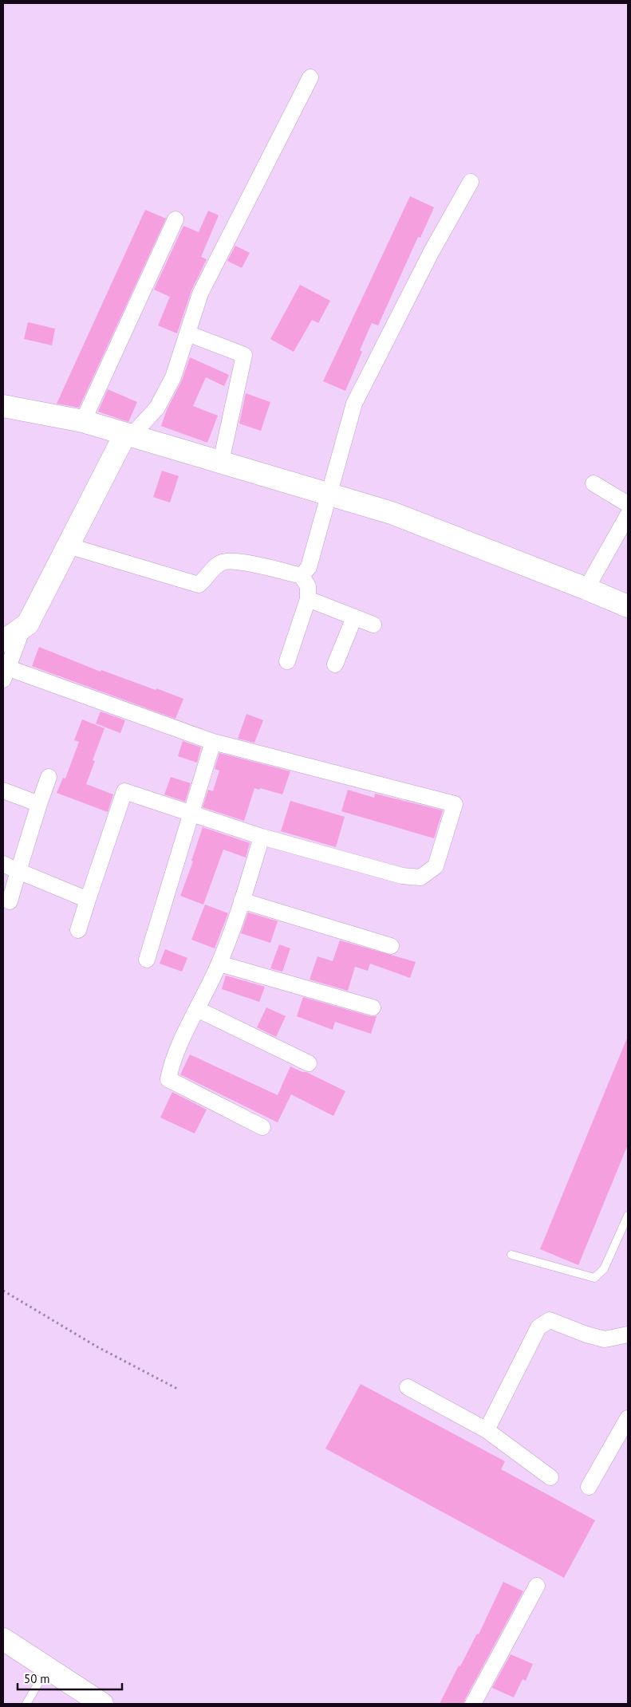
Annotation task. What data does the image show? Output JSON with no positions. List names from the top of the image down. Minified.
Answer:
{"scale_bar":"50 m"}
